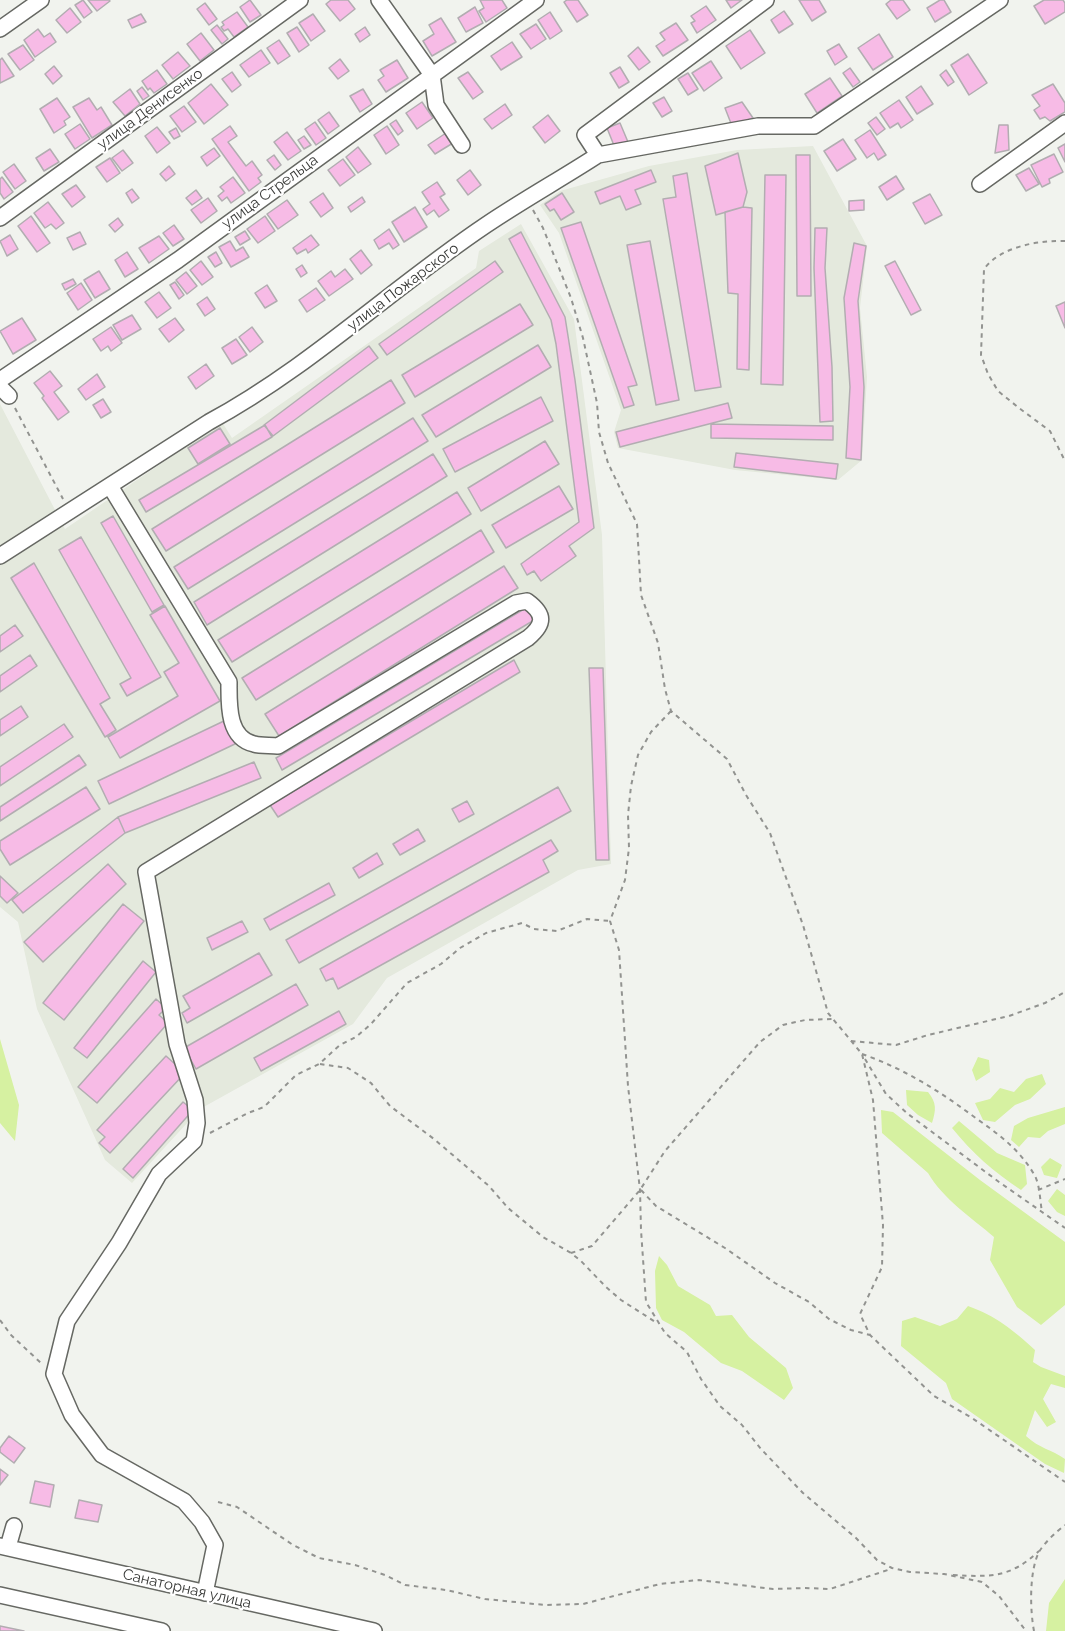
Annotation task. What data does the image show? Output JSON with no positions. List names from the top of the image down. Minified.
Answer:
{"streets":{"street":["улица Денисенко","улица Стрельца","улица Пожарского","Санаторная улица"]}}
